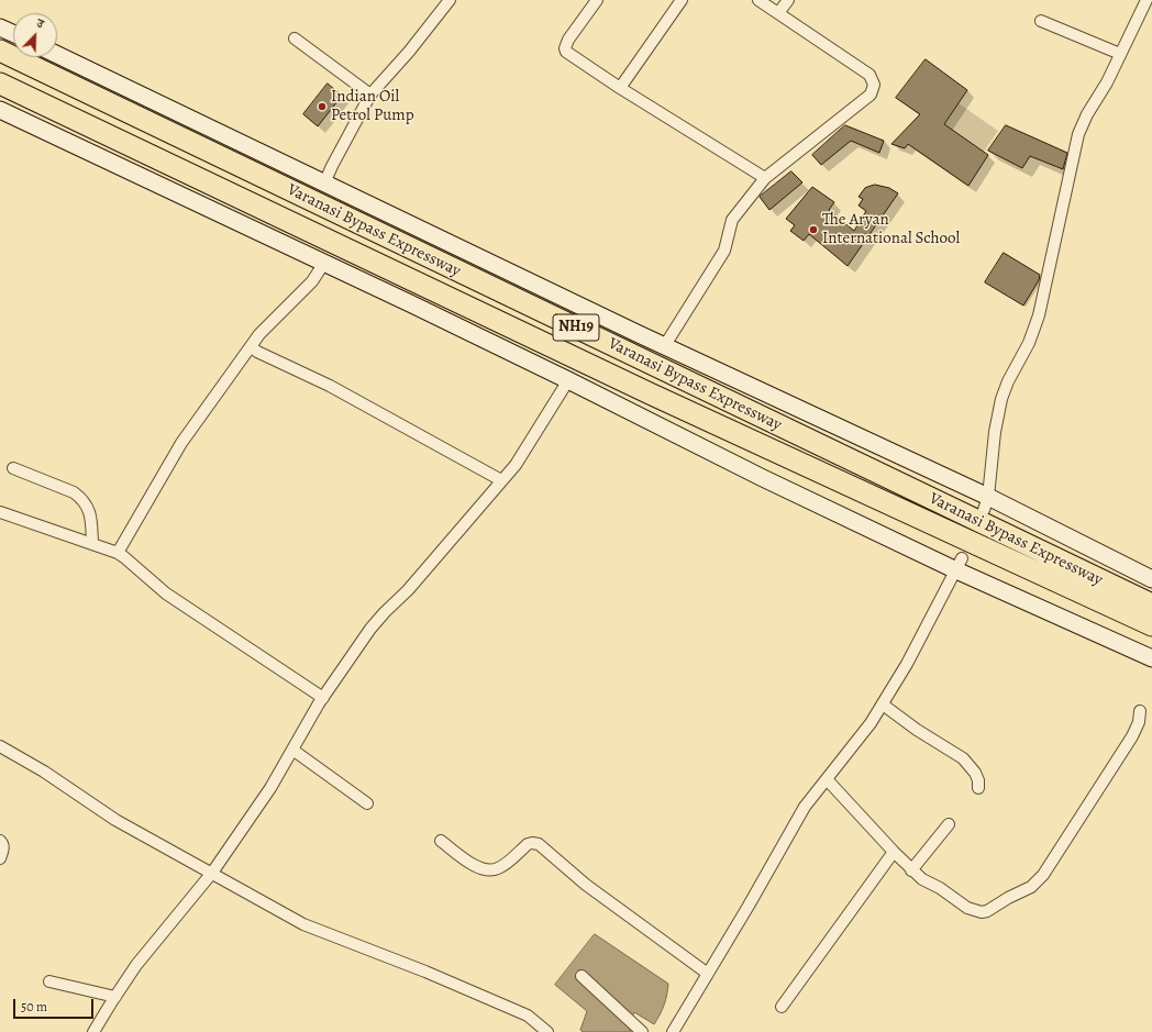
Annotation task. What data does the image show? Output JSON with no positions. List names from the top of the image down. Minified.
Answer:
{"streets":{"highway":["Varanasi Bypass Expressway","NH19"]},"places":["Indian Oil Petrol Pump","The Aryan International School"],"scale_bar":"50 m","north":"top right"}
